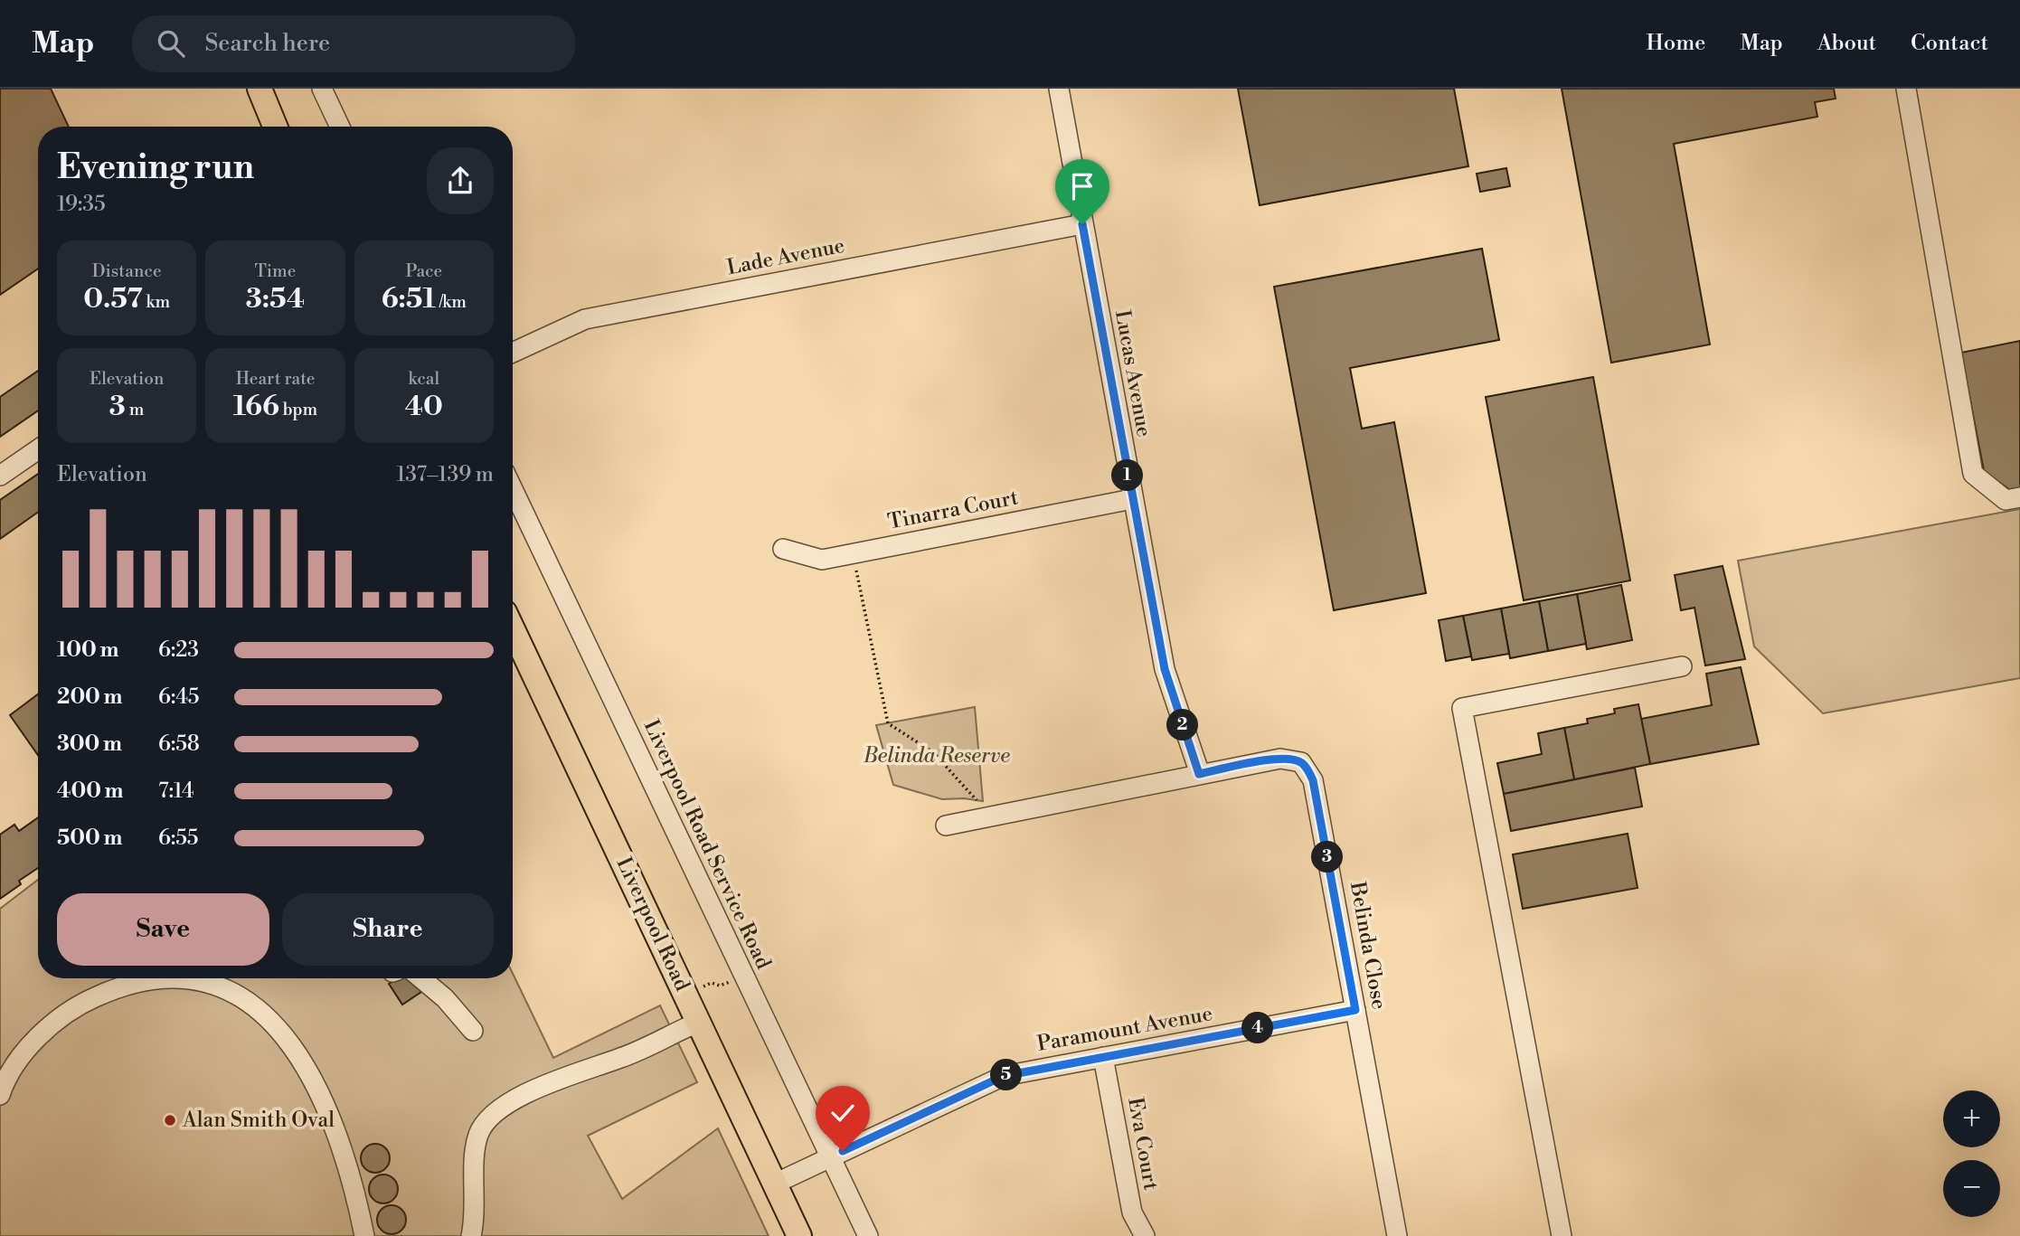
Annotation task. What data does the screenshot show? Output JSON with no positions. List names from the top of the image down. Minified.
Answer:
{"streets":{"main road":["Liverpool Road"],"street":["Lade Avenue","Lucas Avenue","Tinarra Court","Liverpool Road Service Road","Belinda Close","Paramount Avenue","Eva Court"]},"crossings":[["Lade Avenue","Lucas Avenue"],["Lucas Avenue","Tinarra Court"],["Lucas Avenue","Belinda Close"],["Liverpool Road Service Road","Paramount Avenue"],["Liverpool Road","Paramount Avenue"],["Belinda Close","Paramount Avenue"],["Paramount Avenue","Eva Court"]],"parks":["Belinda Reserve"],"places":["Alan Smith Oval"],"page":{"header":"Map","search":"Search here","nav":["Home","Map","About","Contact"],"heading":["Evening run","19:35"],"stats":[["Distance","0.57 km"],["Time","3:54"],["Pace","6:51 /km"],["Elevation","3 m"],["Heart rate","166 bpm"],["kcal","40"]],"chart":["Elevation","137–139 m"],"pins":["1","2","3","4","5"],"list":[{"name":"100 m","note":"6:23"},{"name":"200 m","note":"6:45"},{"name":"300 m","note":"6:58"},{"name":"400 m","note":"7:14"},{"name":"500 m","note":"6:55"}],"buttons":["Save","Share"],"map_buttons":["+","−"]}}
